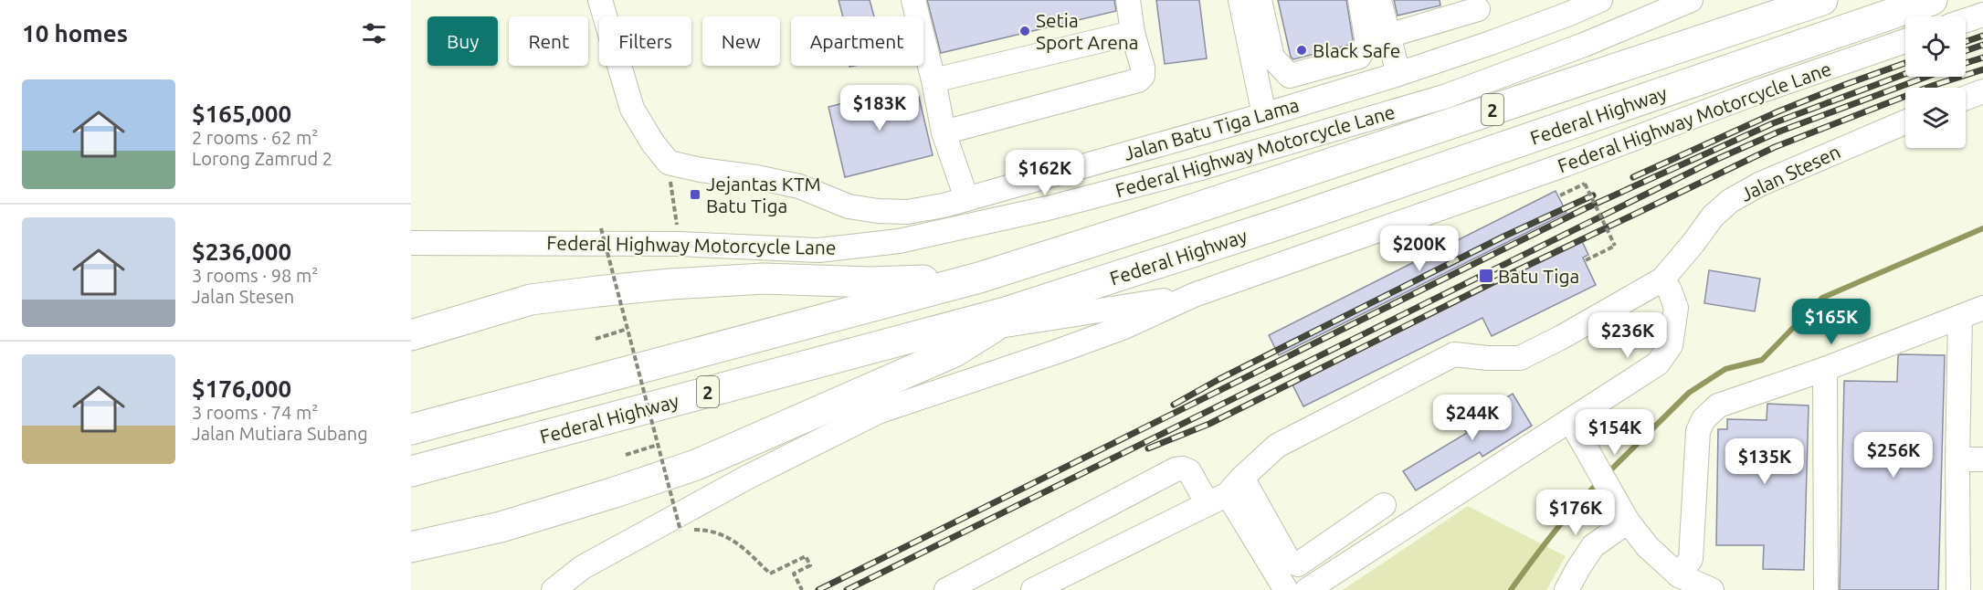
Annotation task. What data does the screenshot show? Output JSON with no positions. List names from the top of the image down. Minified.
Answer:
{"streets":{"highway":["2","Federal Highway"],"street":["Federal Highway Motorcycle Lane","Jalan Batu Tiga Lama","Jalan Stesen"]},"crossings":[["Federal Highway","Federal Highway Motorcycle Lane"]],"places":{"other":["Setia Sport Arena","Black Safe"],"transit":["Jejantas KTM Batu Tiga","Batu Tiga"]},"page":{"heading":"10 homes","chip":["Buy","Rent","Filters","New","Apartment"],"list":[{"name":"$165,000","note":"2 rooms · 62 m² · Lorong Zamrud 2"},{"name":"$236,000","note":"3 rooms · 98 m² · Jalan Stesen"},{"name":"$176,000","note":"3 rooms · 74 m² · Jalan Mutiara Subang"}],"price":["$183K","$162K","$200K","$165K","$236K","$244K","$154K","$256K","$135K","$176K"]}}
